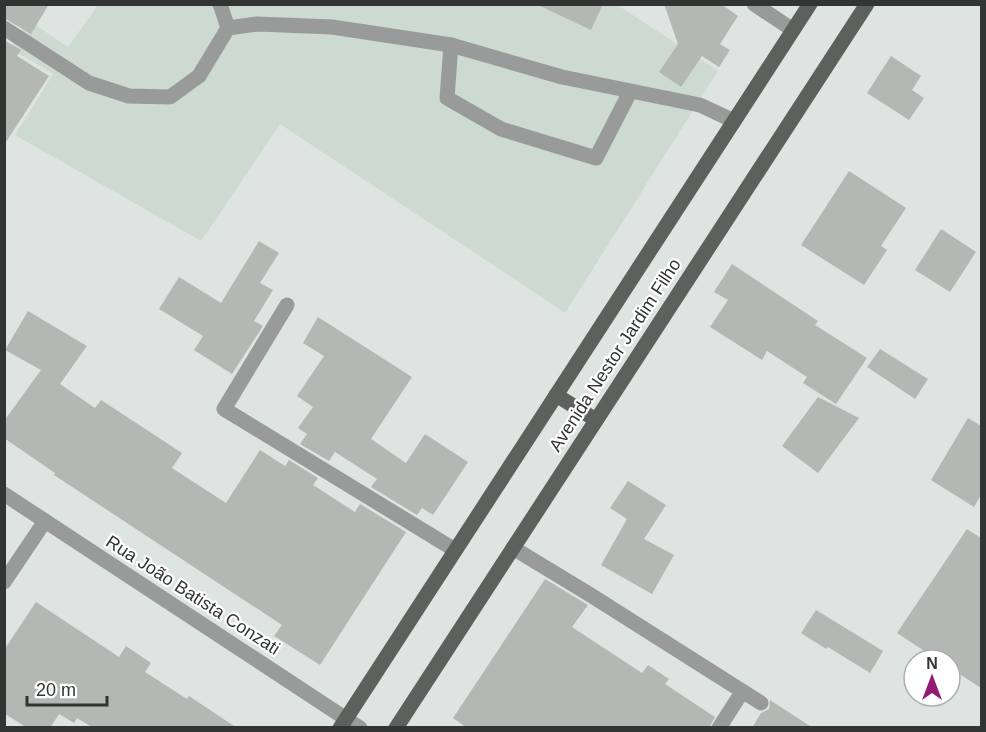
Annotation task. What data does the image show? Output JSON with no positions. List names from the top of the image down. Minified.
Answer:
{"streets":{"main road":["Avenida Nestor Jardim Filho"],"street":["Rua João Batista Conzati"]},"crossings":[["Avenida Nestor Jardim Filho","Rua João Batista Conzati"]],"scale_bar":"20 m","north":"top"}
